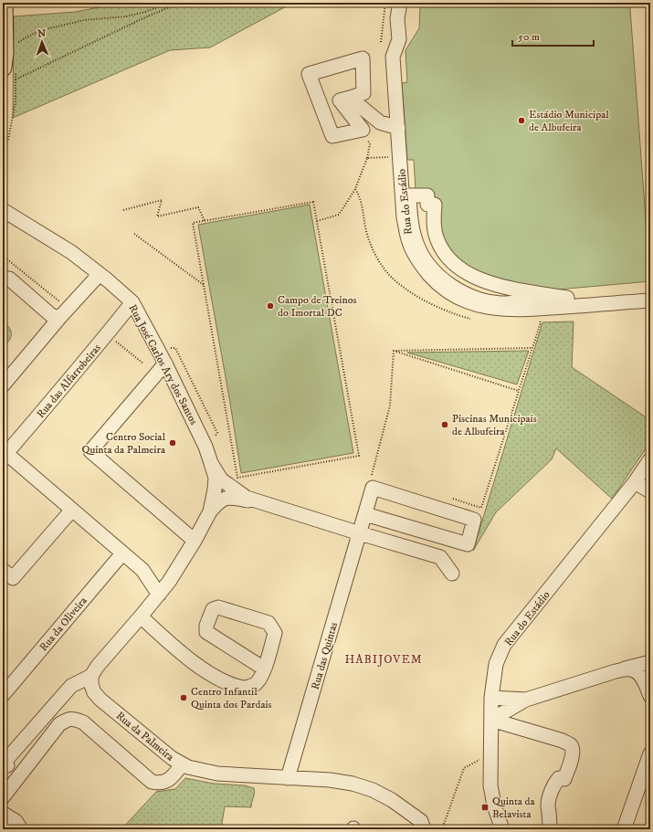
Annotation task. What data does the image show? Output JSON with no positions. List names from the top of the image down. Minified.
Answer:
{"streets":{"street":["Rua do Estádio","Rua José Carlos Ary dos Santos","Rua das Alfarrobeiras","Rua da Oliveira","Rua das Quintas","Rua da Palmeira"]},"crossings":[["Rua José Carlos Ary dos Santos","Rua das Alfarrobeiras"],["Rua José Carlos Ary dos Santos","Rua das Quintas"],["Rua das Quintas","Rua da Palmeira"]],"districts":["HABIJOVEM"],"places":{"other":["Estádio Municipal de Albufeira","Campo de Treinos do Imortal DC","Piscinas Municipais de Albufeira","Centro Social Quinta da Palmeira","Centro Infantil Quinta dos Pardais"],"transit":["Quinta da Belavista"]},"scale_bar":"50 m","north":"top"}
